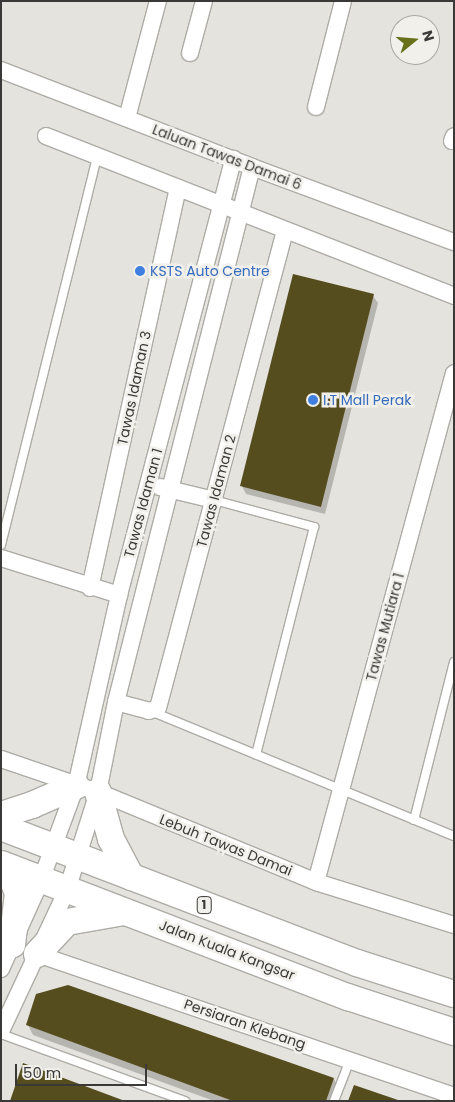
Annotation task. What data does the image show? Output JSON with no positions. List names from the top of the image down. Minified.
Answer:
{"streets":{"highway":["1","Jalan Kuala Kangsar"],"street":["Laluan Tawas Damai 6","Tawas Idaman 3","Tawas Idaman 2","Tawas Idaman 1","Tawas Mutiara 1","Lebuh Tawas Damai","Persiaran Klebang"]},"crossings":[["Laluan Tawas Damai 6","Tawas Idaman 1"],["Tawas Idaman 1","Lebuh Tawas Damai"],["Tawas Idaman 1","1"],["Tawas Idaman 1","Jalan Kuala Kangsar"],["Tawas Idaman 1","Persiaran Klebang"],["Tawas Mutiara 1","Lebuh Tawas Damai"]],"places":["KSTS Auto Centre","I.T Mall Perak"],"scale_bar":"50 m","north":"right"}
